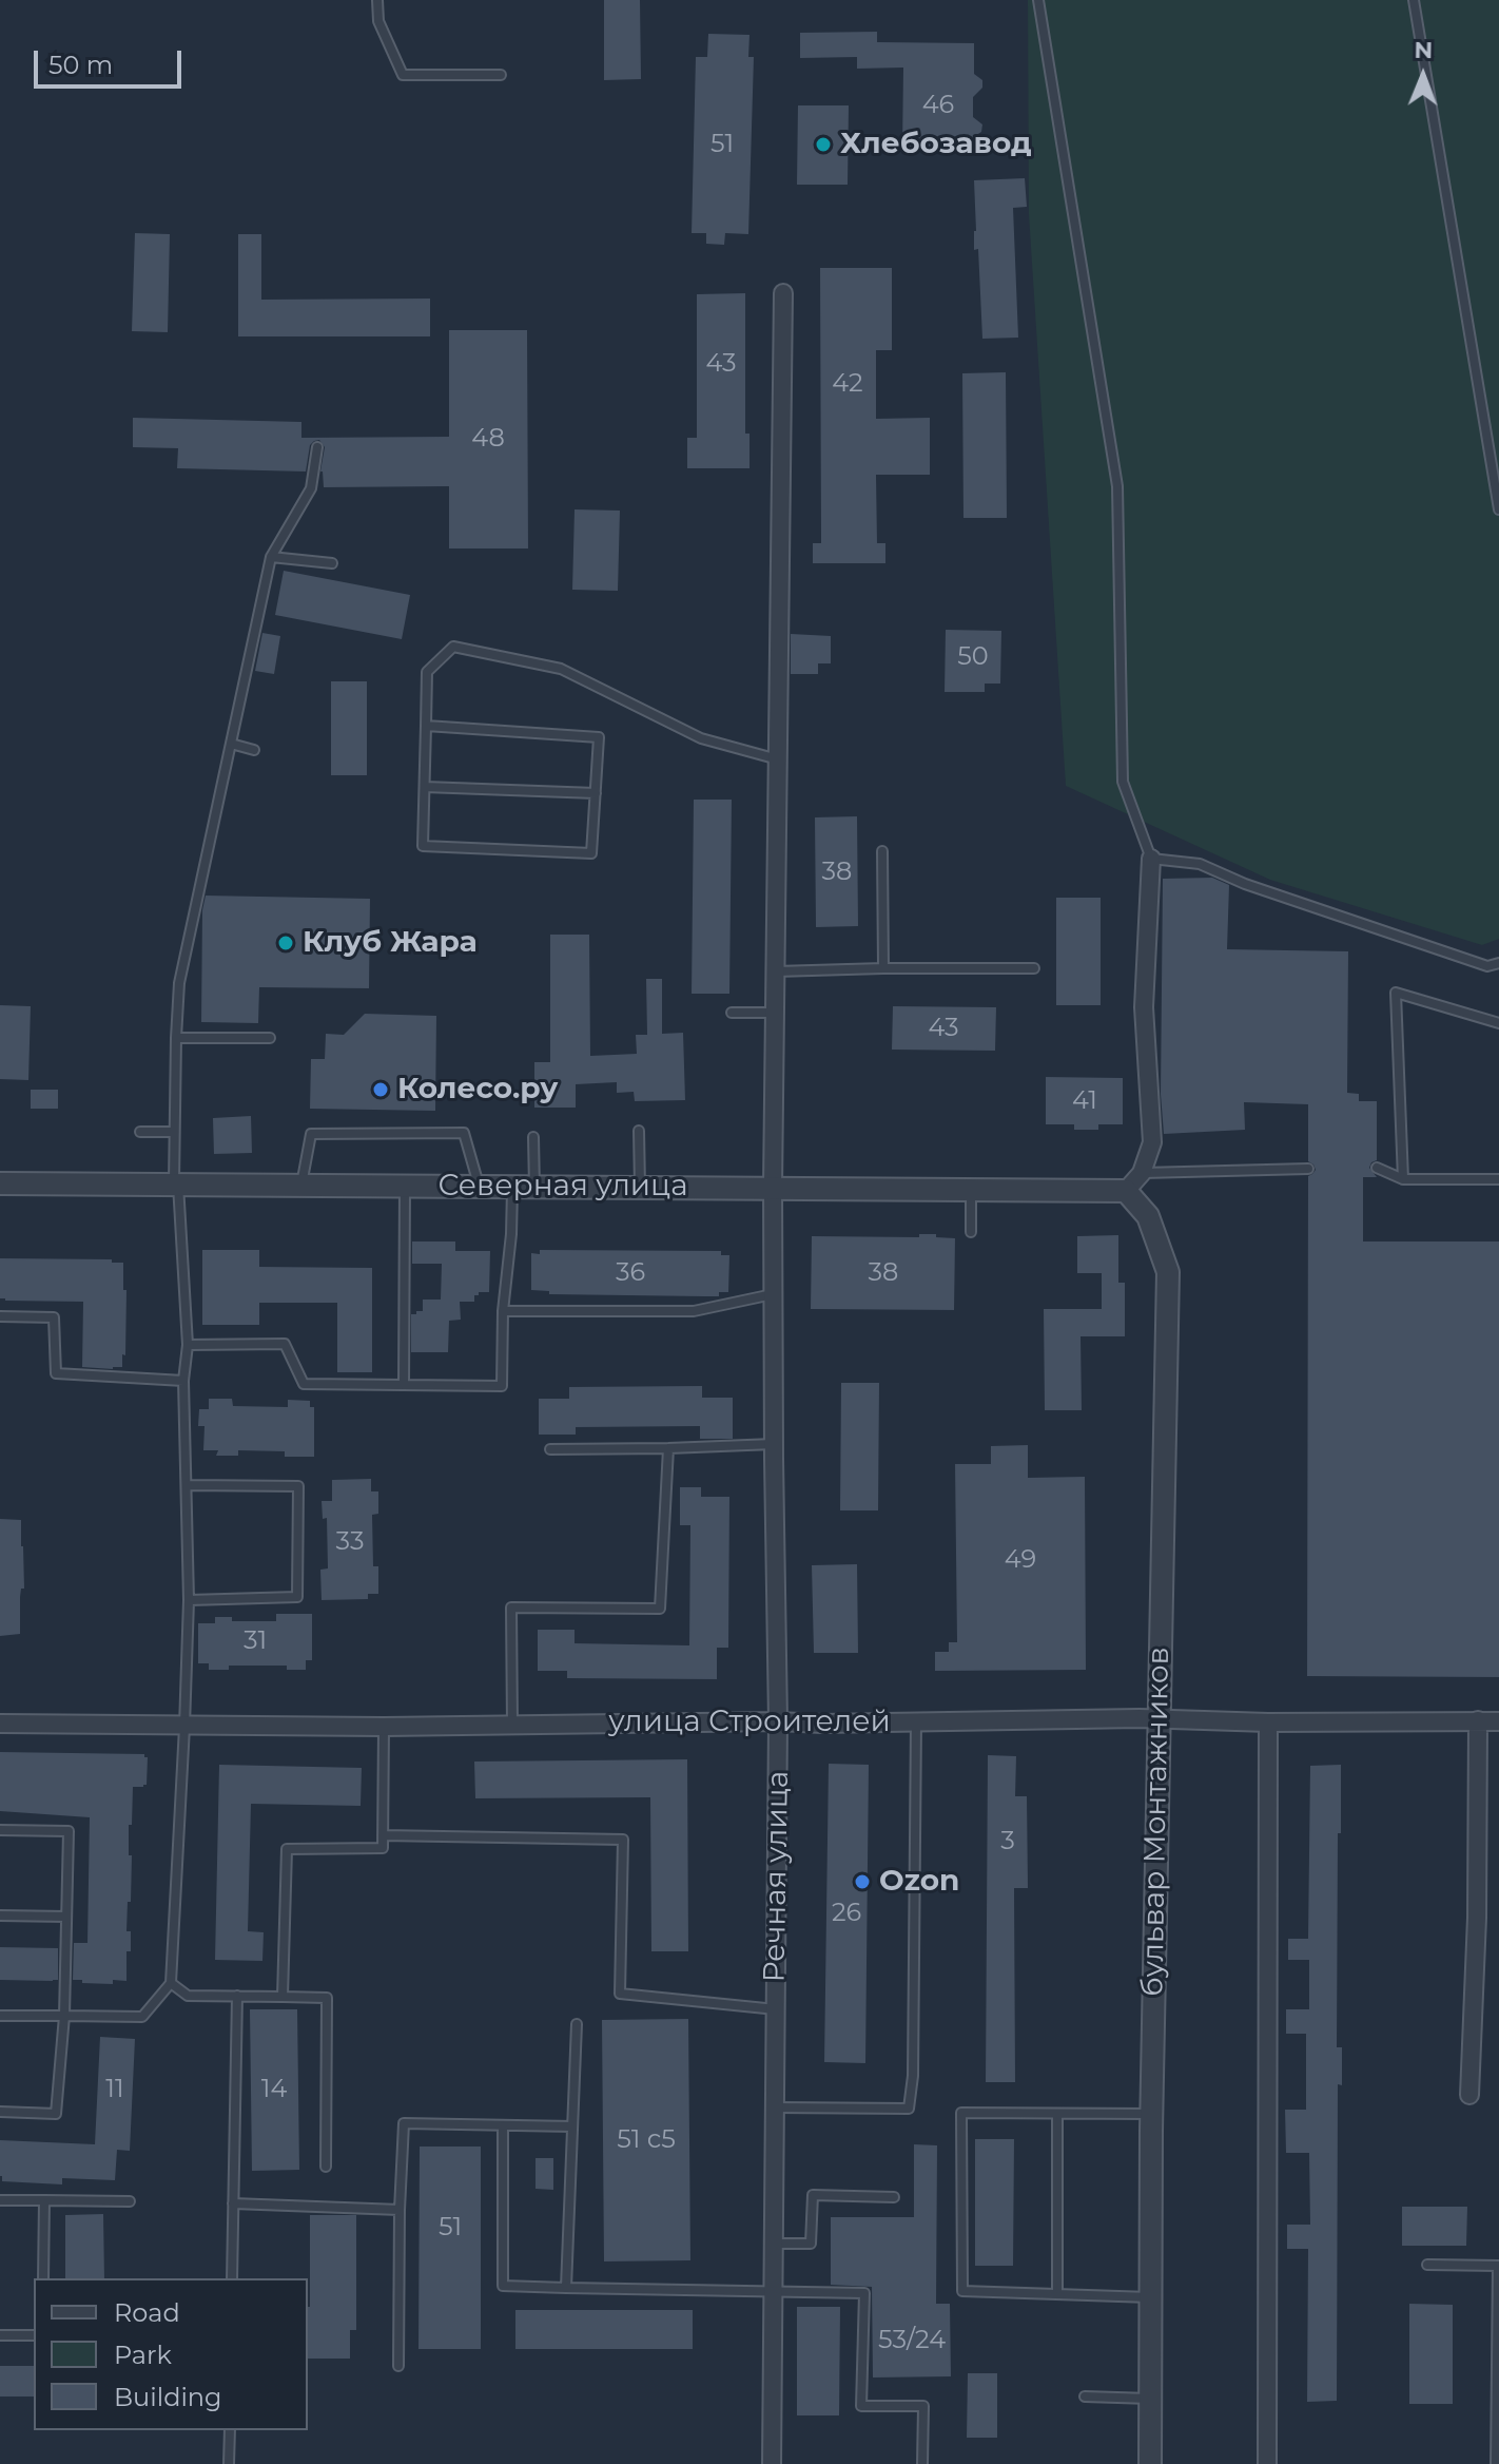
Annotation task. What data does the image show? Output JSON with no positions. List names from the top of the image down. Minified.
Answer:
{"streets":{"street":["Северная улица","улица Строителей","бульвар Монтажников","Речная улица"]},"crossings":[["Северная улица","бульвар Монтажников"],["Северная улица","Речная улица"],["улица Строителей","бульвар Монтажников"],["улица Строителей","Речная улица"]],"places":["Хлебозавод","Клуб Жара","Колесо.ру","Ozon"],"house_numbers":["46","51","43","42","48","50","38","43","41","36","38","33","49","31","3","26","11","14","51 с5","51","53/24"],"legend":["Road","Park","Building"],"scale_bar":"50 m","north":"top"}
